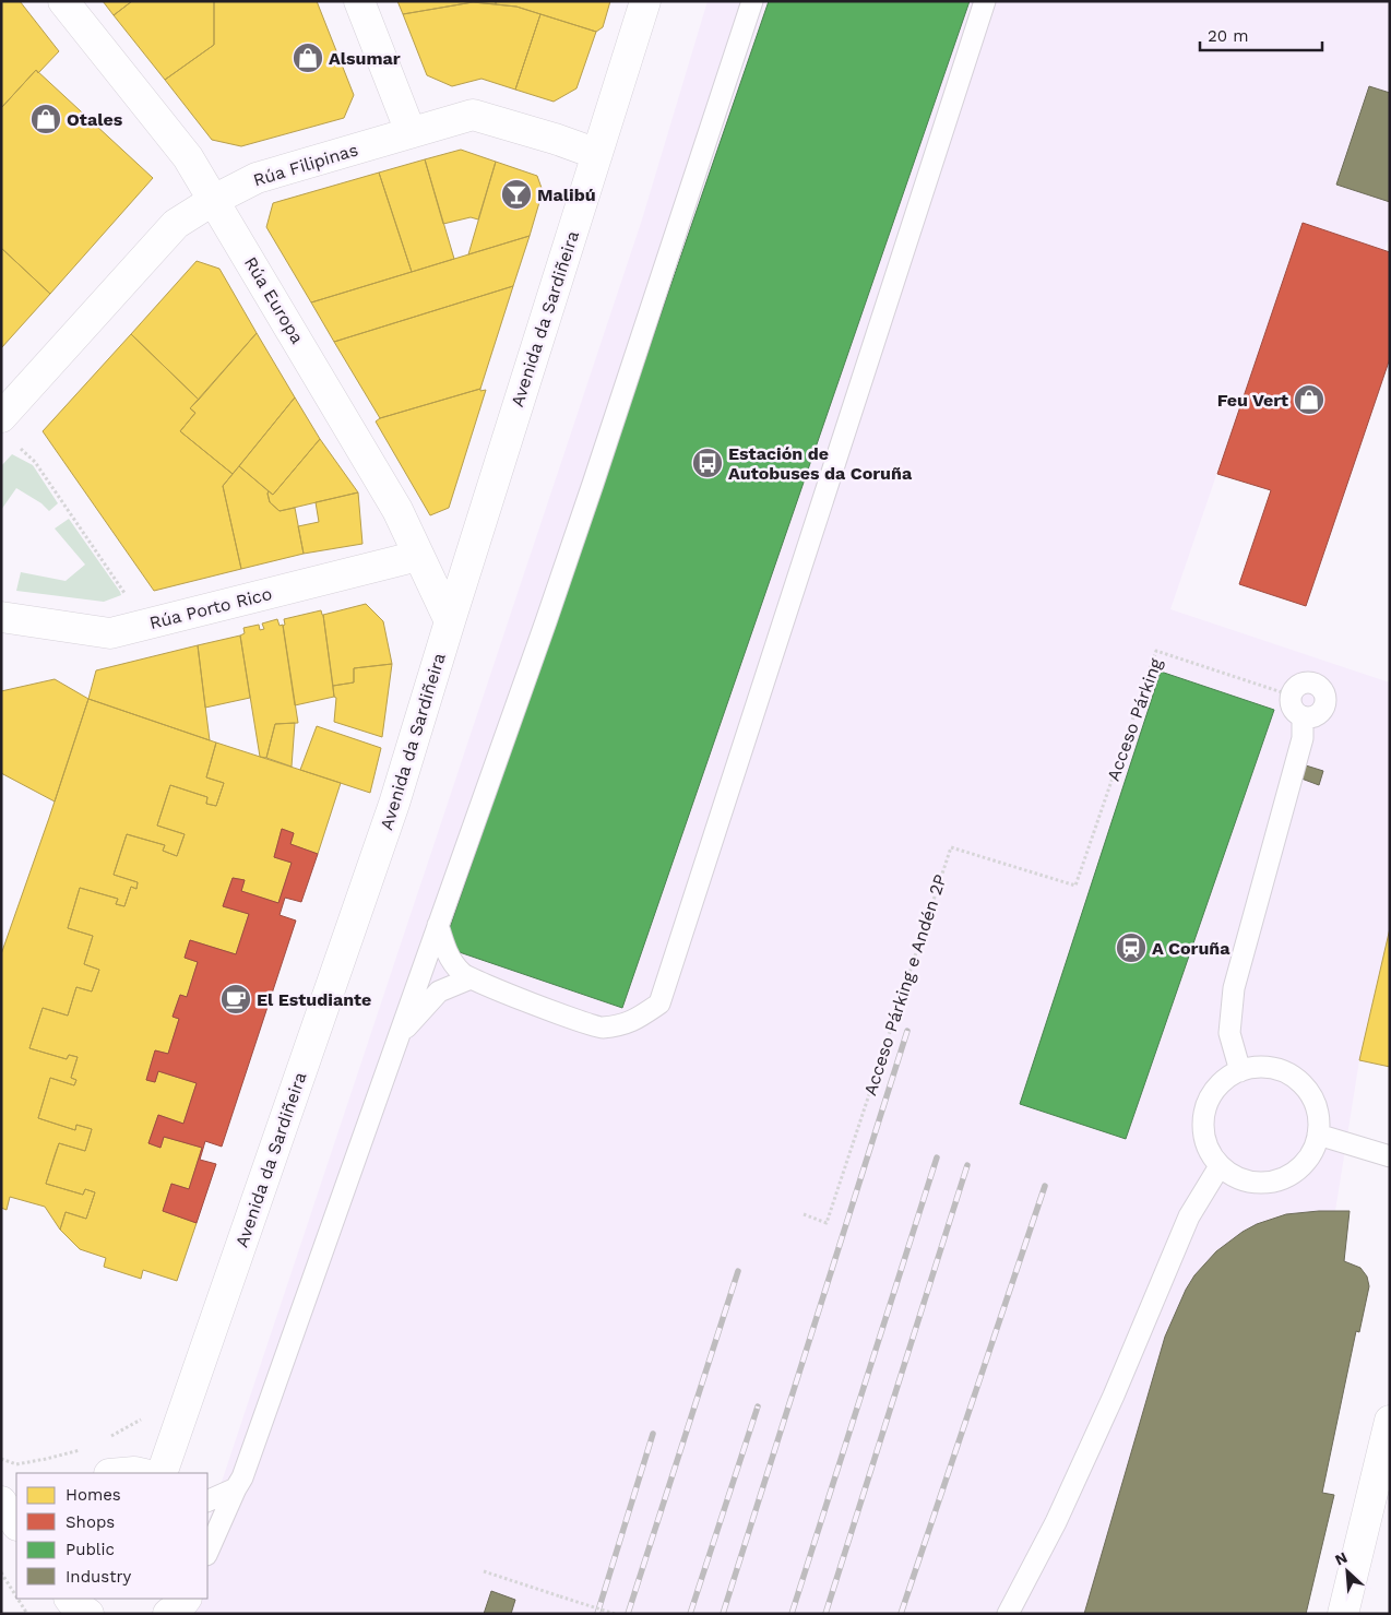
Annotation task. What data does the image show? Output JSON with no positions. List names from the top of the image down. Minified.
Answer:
{"streets":{"street":["Rúa Filipinas","Rúa Europa","Avenida da Sardiñeira","Rúa Porto Rico"],"path":["Acceso Párking","Acceso Párking e Andén 2P"]},"crossings":[["Rúa Filipinas","Rúa Europa"],["Rúa Filipinas","Avenida da Sardiñeira"],["Rúa Europa","Avenida da Sardiñeira"],["Rúa Europa","Rúa Porto Rico"],["Acceso Párking","Acceso Párking e Andén 2P"]],"places":{"shop":["Alsumar","Otales","Feu Vert"],"bar":["Malibú"],"bus stop":["Estación de Autobuses da Coruña"],"station":["A Coruña"],"cafe":["El Estudiante"]},"legend":["Homes","Shops","Public","Industry"],"scale_bar":"20 m","north":"top left"}
